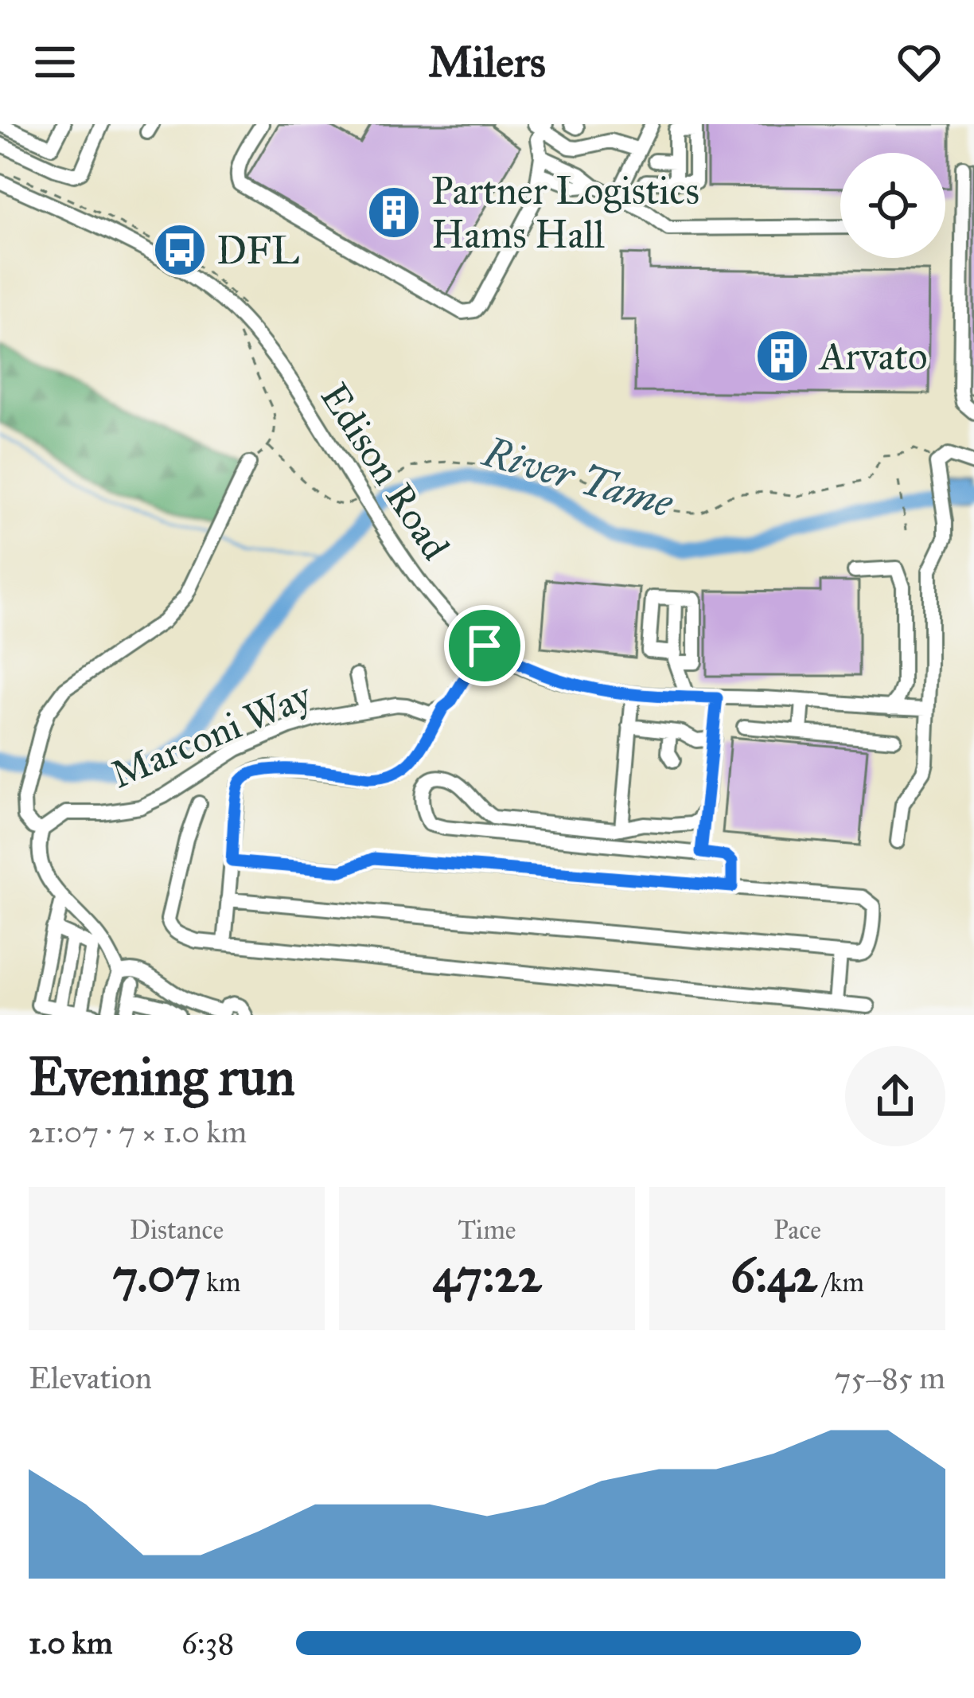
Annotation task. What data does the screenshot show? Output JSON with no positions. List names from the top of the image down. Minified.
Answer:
{"streets":{"street":["Edison Road","Marconi Way"]},"water":["River Tame"],"places":{"building":["Partner Logistics Hams Hall","Arvato"],"bus stop":["DFL"]},"page":{"header":"Milers","heading":["Evening run","21:07 · 7 × 1.0 km"],"stats":[["Distance","7.07 km"],["Time","47:22"],["Pace","6:42 /km"]],"chart":["Elevation","75–85 m"],"list":[{"name":"1.0 km","note":"6:38"}]}}
